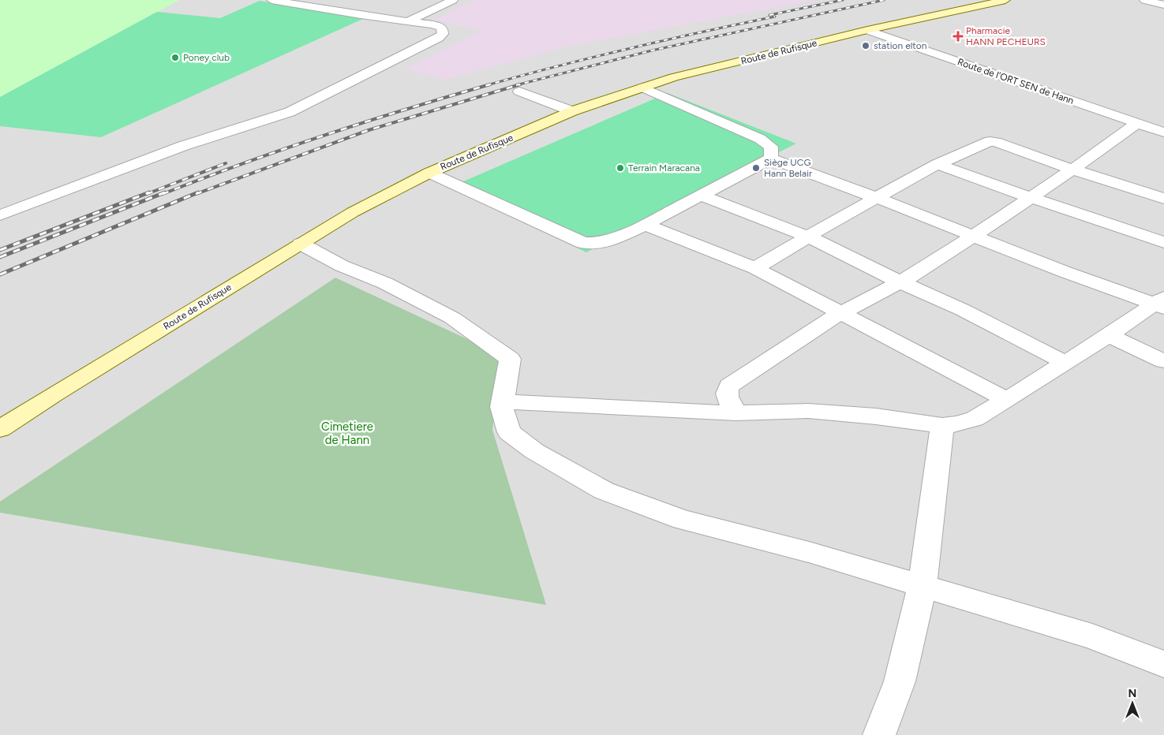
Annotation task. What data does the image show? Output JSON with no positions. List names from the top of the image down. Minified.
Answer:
{"streets":{"main road":["Route de Rufisque"],"street":["Route de l'ORT SEN de Hann"]},"crossings":[["Route de Rufisque","Route de l'ORT SEN de Hann"]],"parks":["Cimetiere de Hann"],"places":{"health":["Pharmacie HANN PECHEURS"],"other":["station elton","Poney club","Terrain Maracana","Siège UCG Hann Belair"]},"north":"top"}
